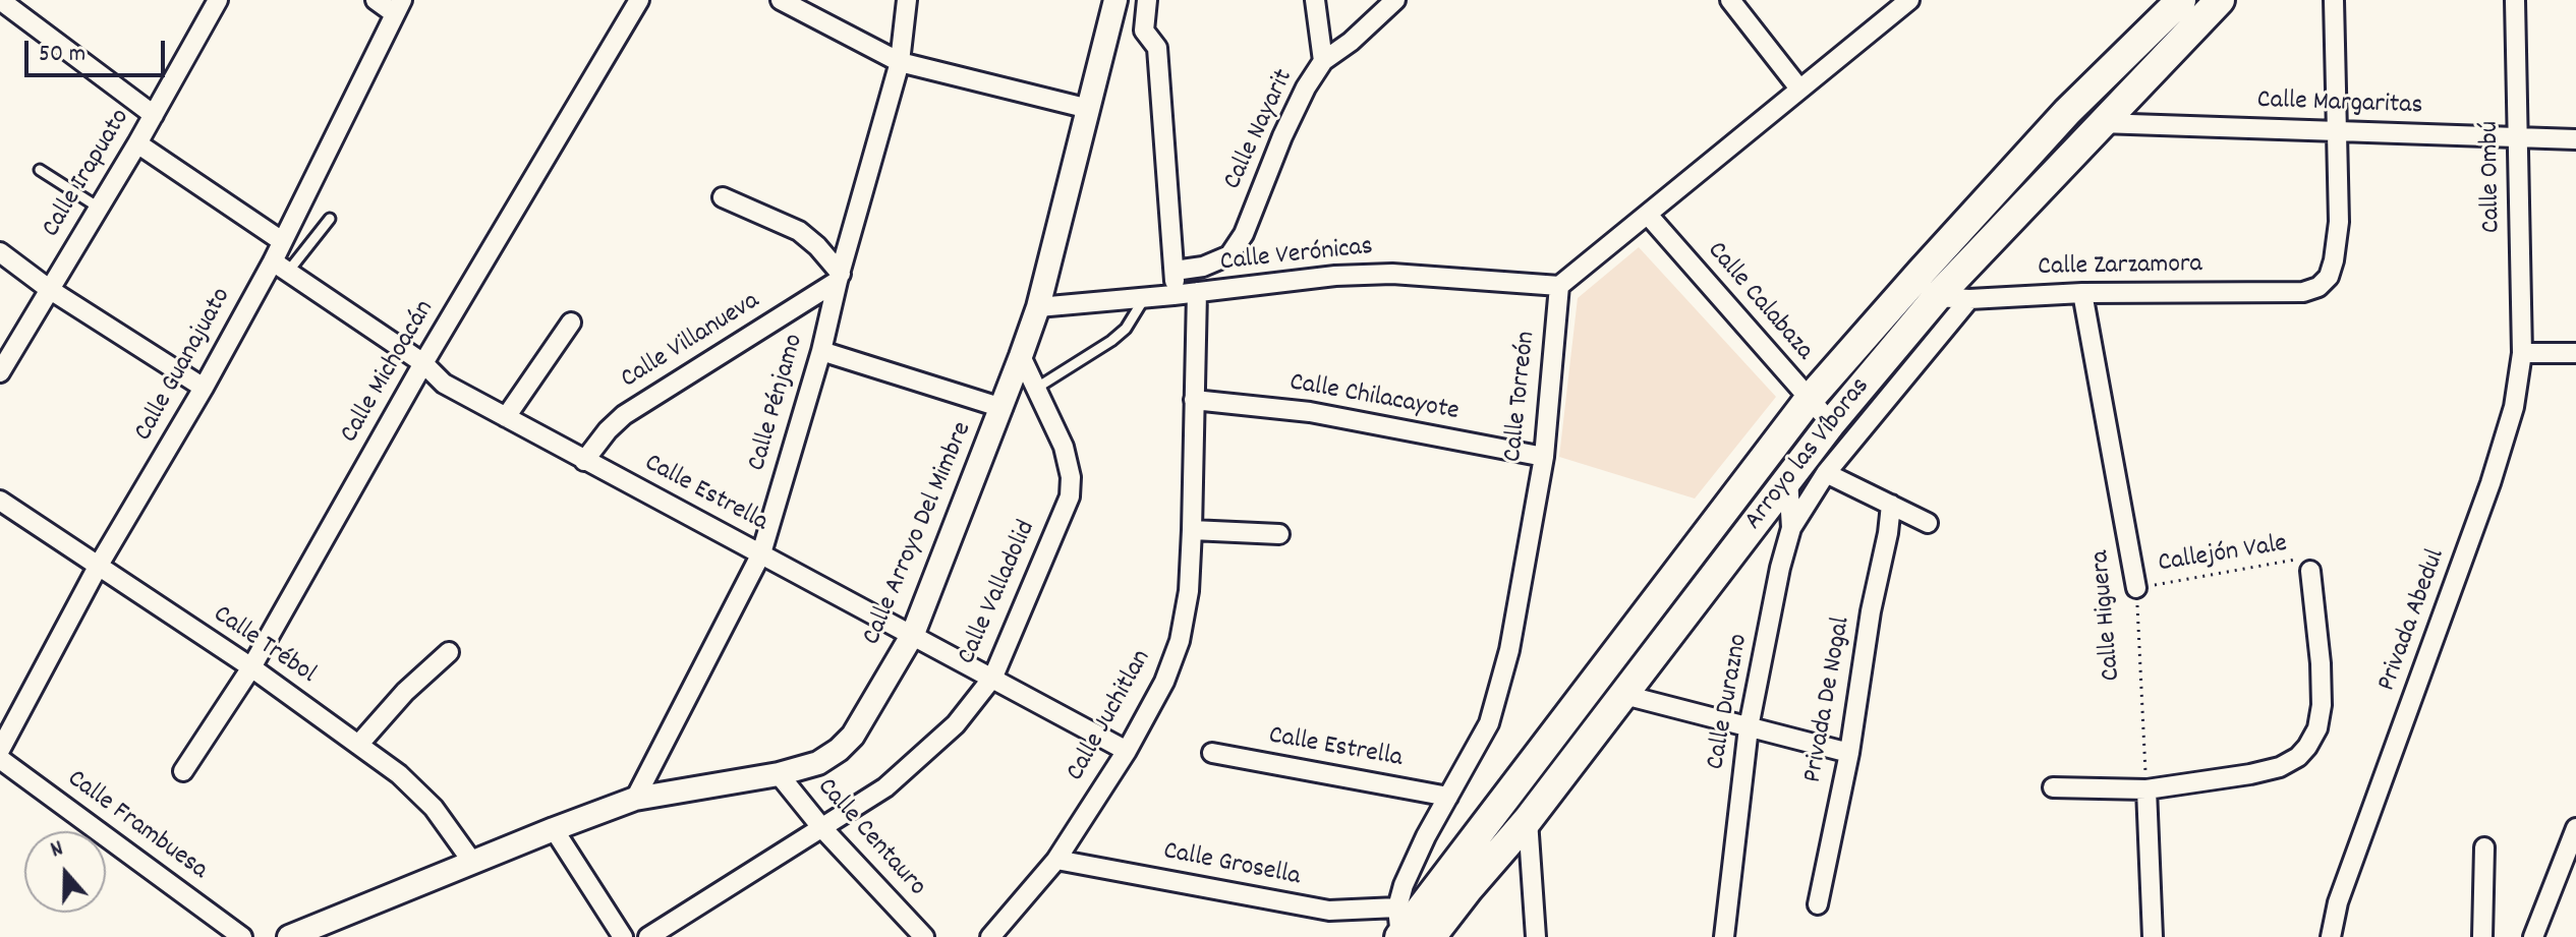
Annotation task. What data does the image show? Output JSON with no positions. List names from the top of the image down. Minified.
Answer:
{"streets":{"main road":["Arroyo las Víboras"],"street":["Calle Margaritas","Calle Nayarit","Calle Irapuato","Calle Ombú","Calle Verónicas","Calle Zarzamora","Calle Calabaza","Calle Villanueva","Calle Guanajuato","Calle Michoacán","Calle Torreón","Calle Chilacayote","Calle Pénjamo","Calle Estrella","Calle Arroyo Del Mimbre","Calle Valladolid","Calle Higuera","Privada Abedul","Calle Trébol","Privada De Nogal","Calle Durazno","Calle Juchitlan","Calle Frambuesa","Calle Centauro","Calle Grosella"],"path":["Callejón Vale"]},"crossings":[["Calle Margaritas","Calle Ombú"],["Calle Margaritas","Calle Zarzamora"],["Calle Margaritas","Arroyo las Víboras"],["Calle Ombú","Privada Abedul"],["Calle Verónicas","Calle Torreón"],["Calle Verónicas","Calle Arroyo Del Mimbre"],["Calle Verónicas","Calle Juchitlan"],["Calle Zarzamora","Arroyo las Víboras"],["Calle Zarzamora","Calle Higuera"],["Calle Calabaza","Arroyo las Víboras"],["Calle Villanueva","Calle Pénjamo"],["Calle Villanueva","Calle Estrella"],["Calle Guanajuato","Calle Estrella"],["Calle Guanajuato","Calle Trébol"],["Calle Michoacán","Calle Estrella"],["Calle Michoacán","Calle Trébol"],["Calle Torreón","Calle Chilacayote"],["Calle Torreón","Arroyo las Víboras"],["Calle Torreón","Calle Estrella"],["Calle Torreón","Calle Grosella"],["Calle Chilacayote","Calle Juchitlan"],["Calle Pénjamo","Calle Estrella"],["Calle Pénjamo","Calle Arroyo Del Mimbre"],["Arroyo las Víboras","Calle Durazno"],["Arroyo las Víboras","Calle Grosella"],["Calle Estrella","Calle Arroyo Del Mimbre"],["Calle Estrella","Calle Valladolid"],["Calle Estrella","Calle Juchitlan"],["Calle Arroyo Del Mimbre","Calle Valladolid"],["Calle Arroyo Del Mimbre","Calle Trébol"],["Calle Arroyo Del Mimbre","Calle Centauro"],["Callejón Vale","Calle Higuera"],["Calle Valladolid","Calle Centauro"],["Calle Juchitlan","Calle Grosella"]],"scale_bar":"50 m","north":"top"}
